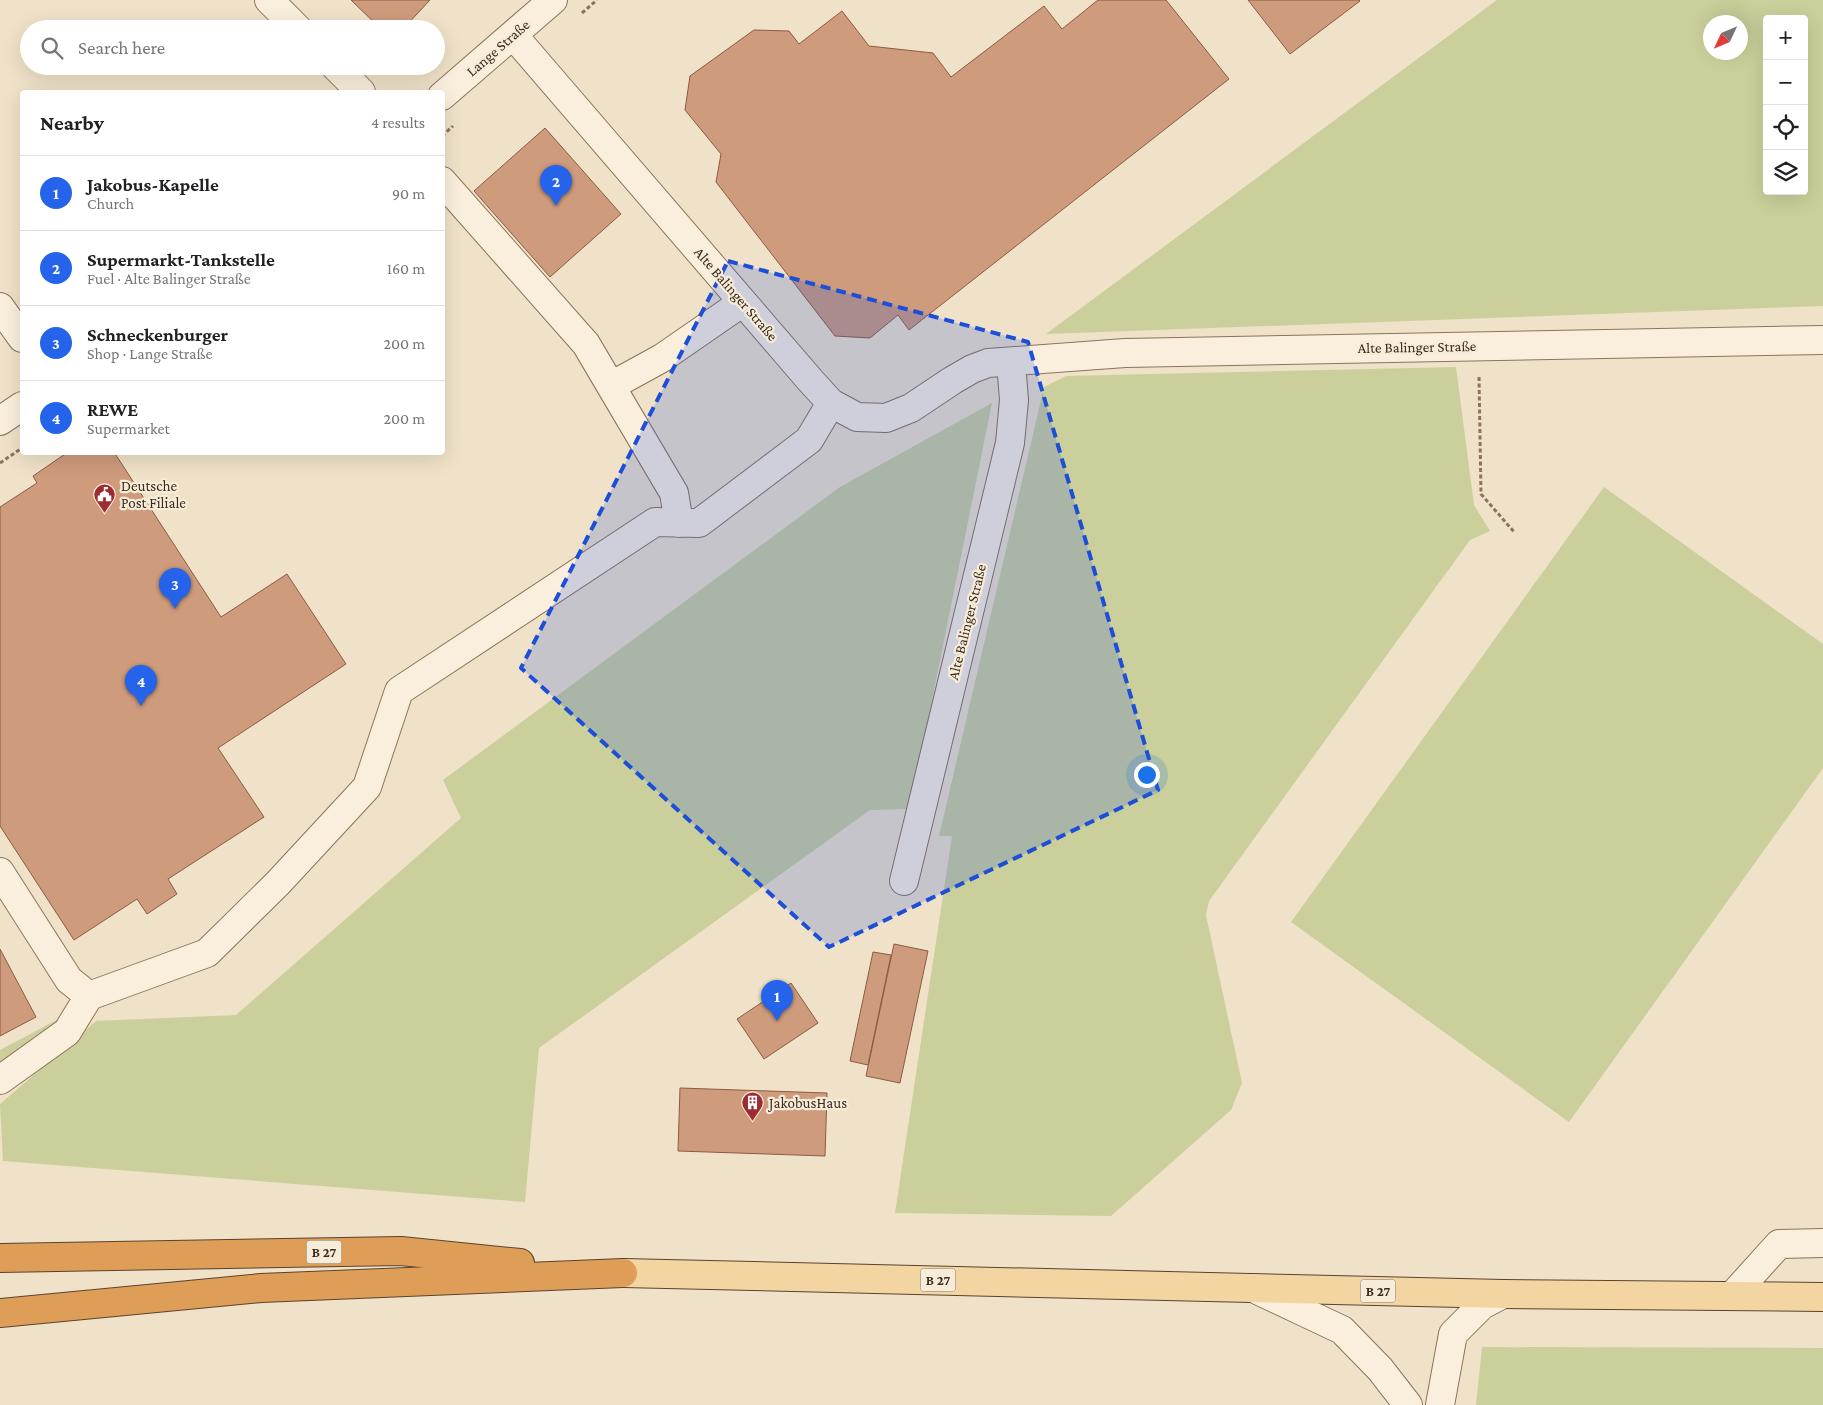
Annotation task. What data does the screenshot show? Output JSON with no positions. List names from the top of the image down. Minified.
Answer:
{"streets":{"highway":["B 27"],"street":["Lange Straße","Alte Balinger Straße"]},"crossings":[["Lange Straße","Alte Balinger Straße"]],"places":{"public building":["Deutsche Post Filiale"],"building":["JakobusHaus"]},"north":"bottom left","page":{"map_buttons":["+","−"],"search":"Search here","heading":["Nearby","4 results"],"list":[{"mark":"1","name":"Jakobus-Kapelle","note":"Church","value":"90 m"},{"mark":"2","name":"Supermarkt-Tankstelle","note":"Fuel · Alte Balinger Straße","value":"160 m"},{"mark":"3","name":"Schneckenburger","note":"Shop · Lange Straße","value":"200 m"},{"mark":"4","name":"REWE","note":"Supermarket","value":"200 m"}],"pins":["2","3","4","1"]}}
